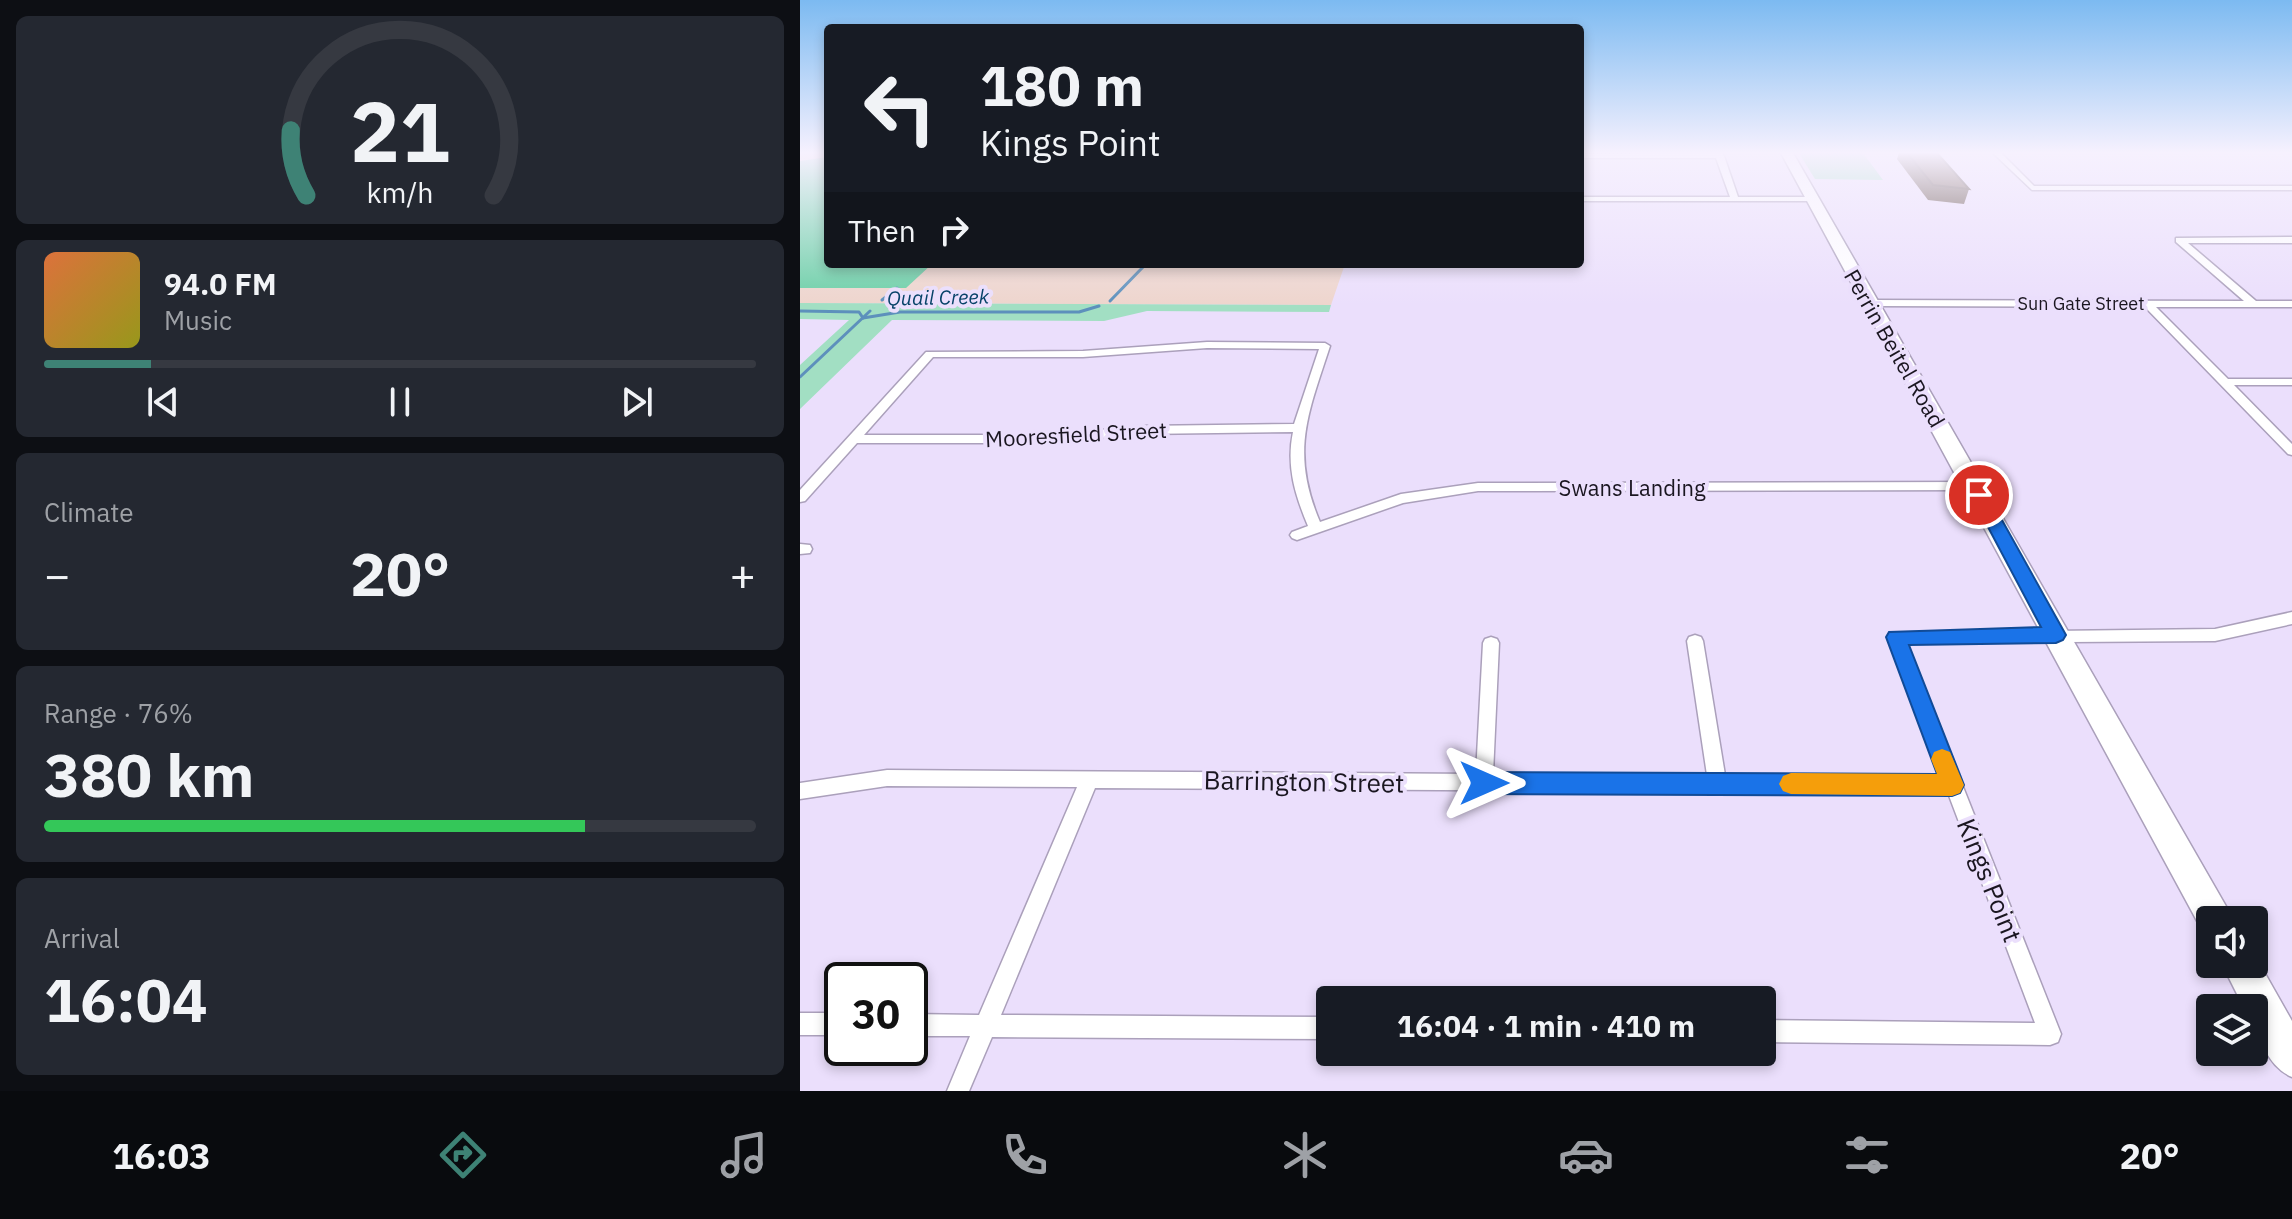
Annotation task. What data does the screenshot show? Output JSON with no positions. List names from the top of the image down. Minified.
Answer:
{"streets":{"main road":["Perrin Beitel Road"],"street":["Sun Gate Street","Mooresfield Street","Swans Landing","Barrington Street","Kings Point"]},"crossings":[["Sun Gate Street","Perrin Beitel Road"],["Perrin Beitel Road","Swans Landing"],["Perrin Beitel Road","Kings Point"],["Barrington Street","Kings Point"]],"water":["Quail Creek"],"page":{"turn":["180 m","Kings Point"],"then":"Then","song":["94.0 FM","Music"],"tile":["Climate",["Range · 76%","380 km"],["Arrival","16:04"]],"heat":["−","20°","+"],"limit":"30","trip":"16:04 · 1 min · 410 m","tabs":["16:03","20°"],"gauge":["21","km/h"]}}
